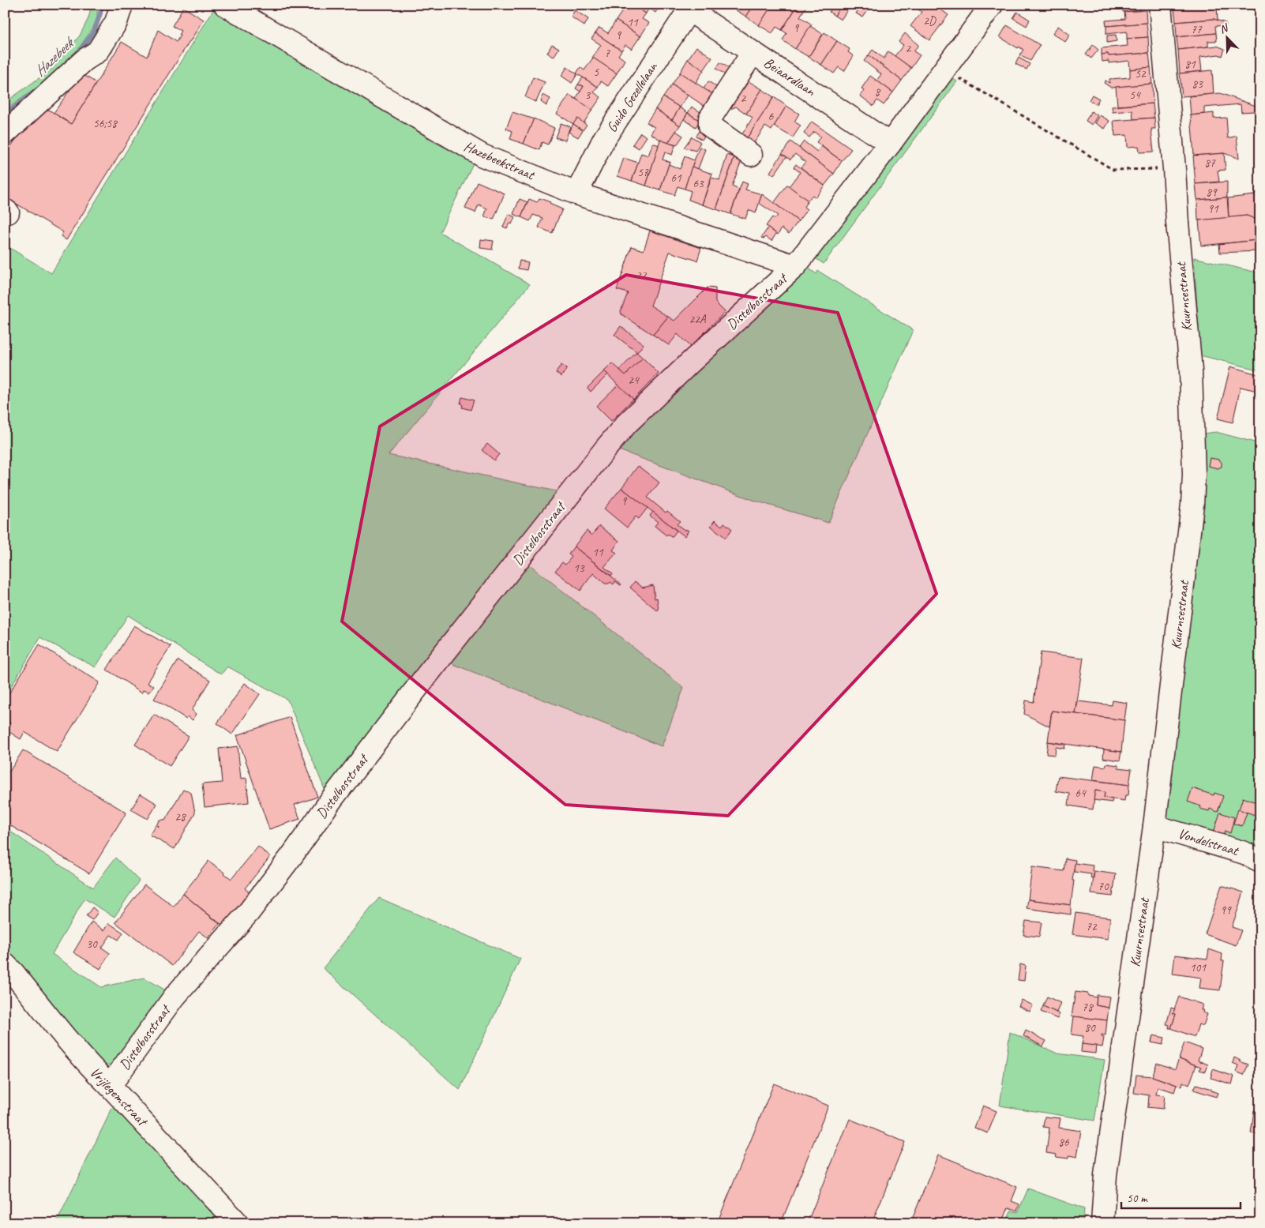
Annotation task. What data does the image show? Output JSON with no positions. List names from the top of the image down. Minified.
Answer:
{"streets":{"street":["Beiaardlaan","Guido Gezellelaan","Hazebeekstraat","Kuurnsestraat","Distelbosstraat","Vondelstraat","Vrijlegemstraat"]},"crossings":[["Beiaardlaan","Guido Gezellelaan"],["Beiaardlaan","Distelbosstraat"],["Guido Gezellelaan","Hazebeekstraat"],["Hazebeekstraat","Distelbosstraat"],["Kuurnsestraat","Vondelstraat"],["Distelbosstraat","Vrijlegemstraat"]],"water":["Hazebeek"],"house_numbers":["2D","11","9","77","9","2","7","81","5","52","83","8","3","54","2","6","56;58","87","57","61","63","89","91","22","22A","24","9","11","13","64","28","70","99","72","30","101","78","80","86"],"scale_bar":"50 m","north":"top left"}
